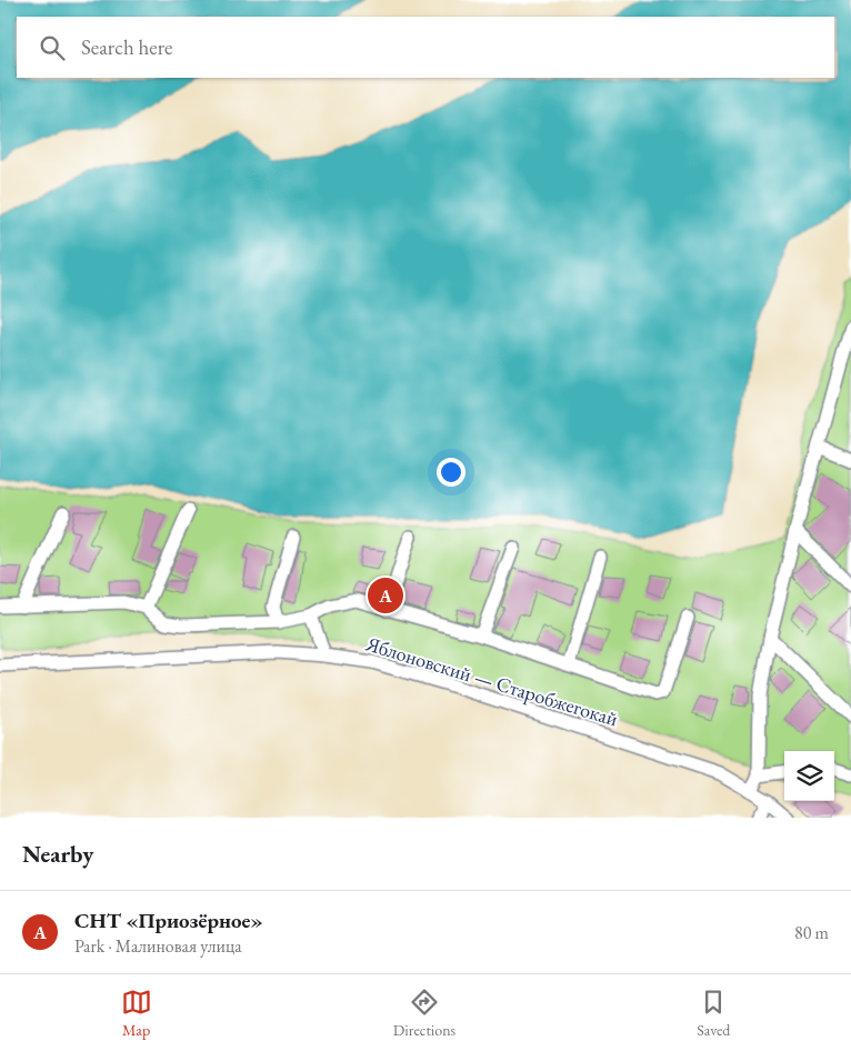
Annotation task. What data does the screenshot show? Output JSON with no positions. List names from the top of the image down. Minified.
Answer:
{"streets":{"street":["Яблоновский — Старобжегокай"]},"page":{"search":"Search here","pins":"A","heading":"Nearby","list":[{"mark":"A","name":"СНТ «Приозёрное»","note":"Park · Малиновая улица","value":"80 m"}],"nav":["Map","Directions","Saved"]}}
